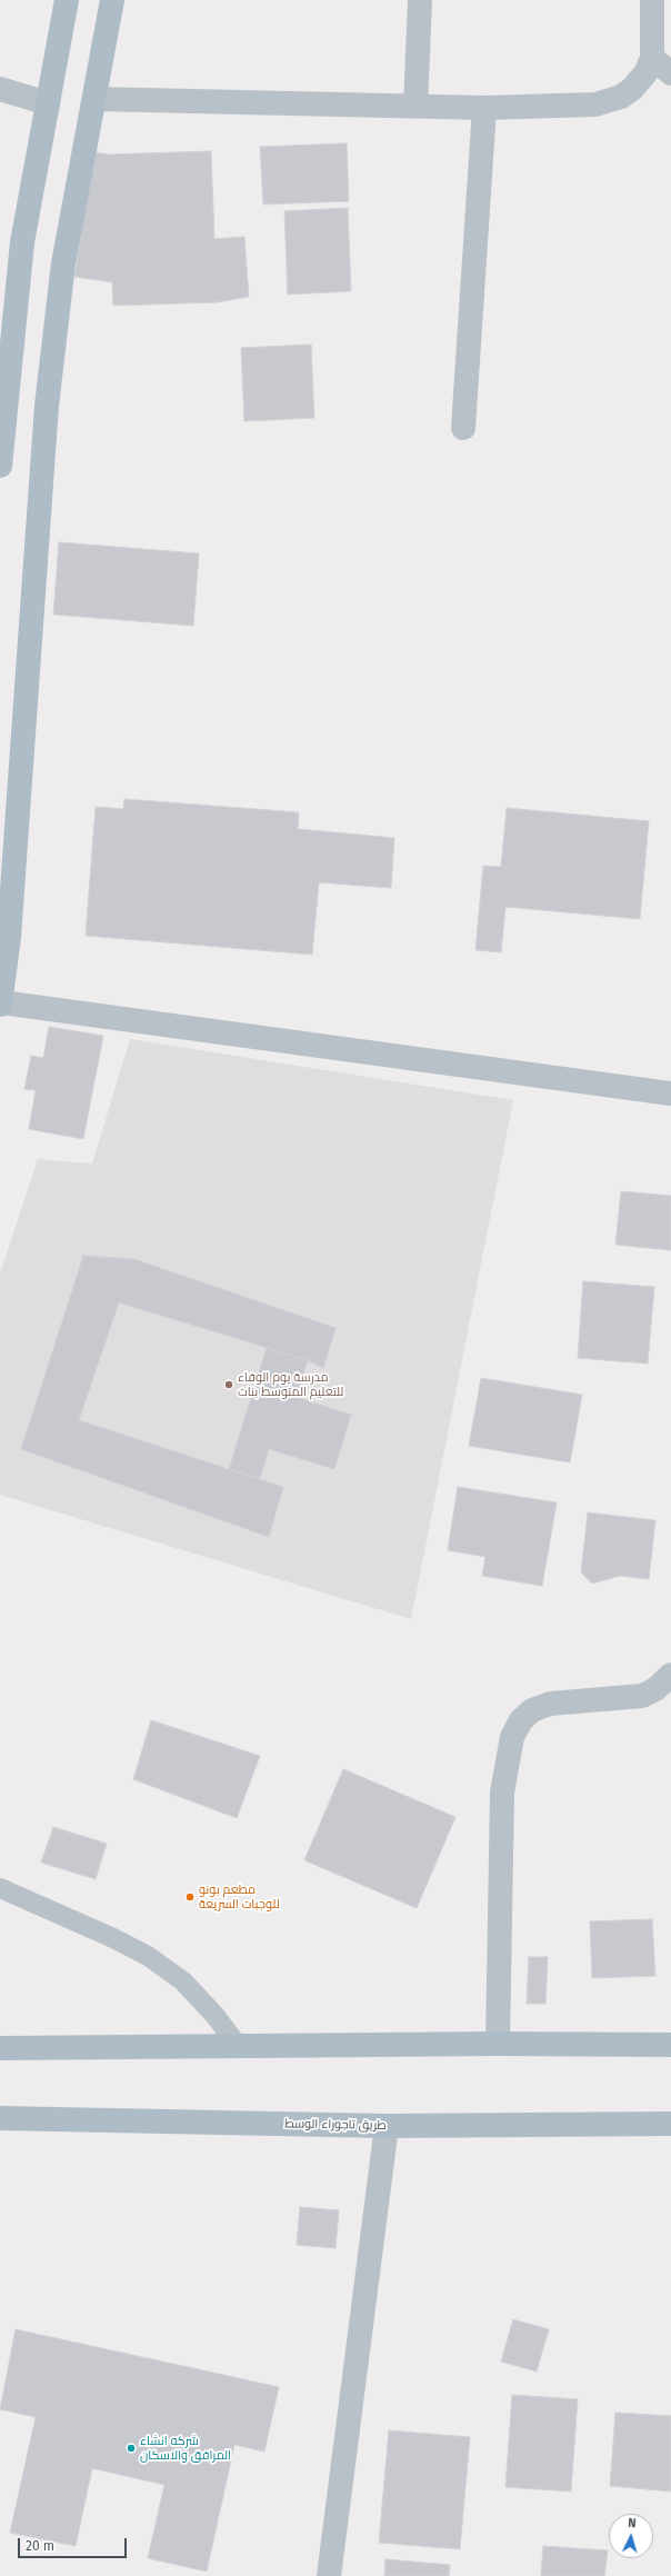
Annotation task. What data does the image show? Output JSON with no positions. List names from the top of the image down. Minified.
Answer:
{"streets":{"main road":["طريق تاجوراء الوسط"]},"places":["مدرسة يوم الوفاء للتعليم المتوسط بنات","مطعم بونو للوجبات السريعة","شركه انشاء المرافق والاسكان"],"scale_bar":"20 m","north":"top"}
